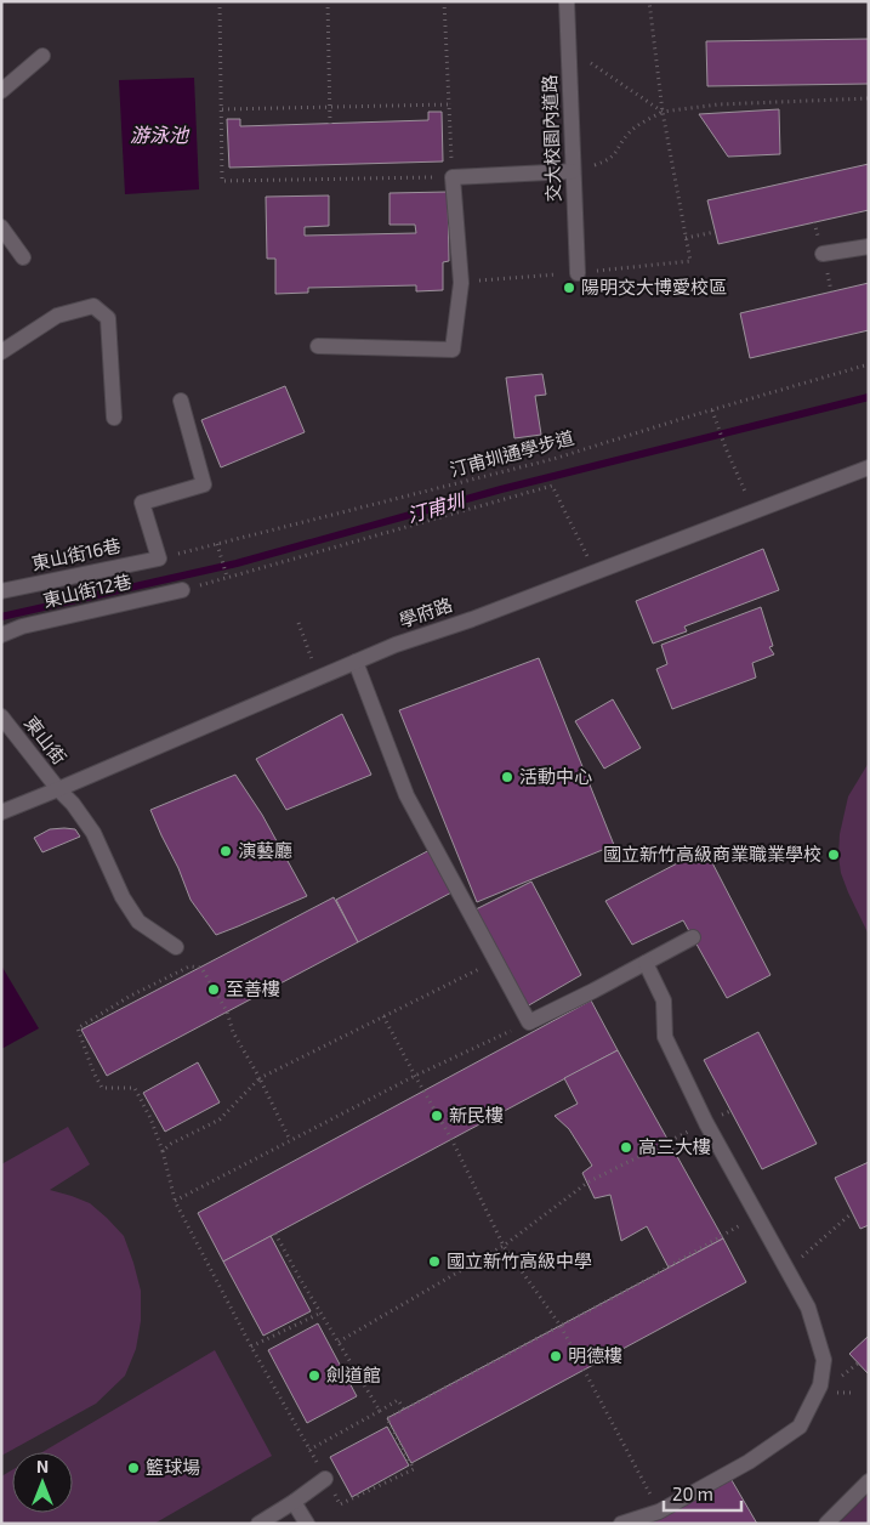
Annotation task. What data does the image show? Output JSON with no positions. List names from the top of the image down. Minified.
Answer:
{"streets":{"street":["交大校園內道路","東山街16巷","東山街12巷","學府路","東山街"],"path":["汀甫圳通學步道"]},"crossings":[["汀甫圳通學步道","東山街16巷"],["學府路","東山街"]],"water":["游泳池","汀甫圳"],"places":["陽明交大博愛校區","活動中心","演藝廳","國立新竹高級商業職業學校","至善樓","新民樓","高三大樓","國立新竹高級中學","明德樓","劍道館","籃球場"],"scale_bar":"20 m","north":"top"}
